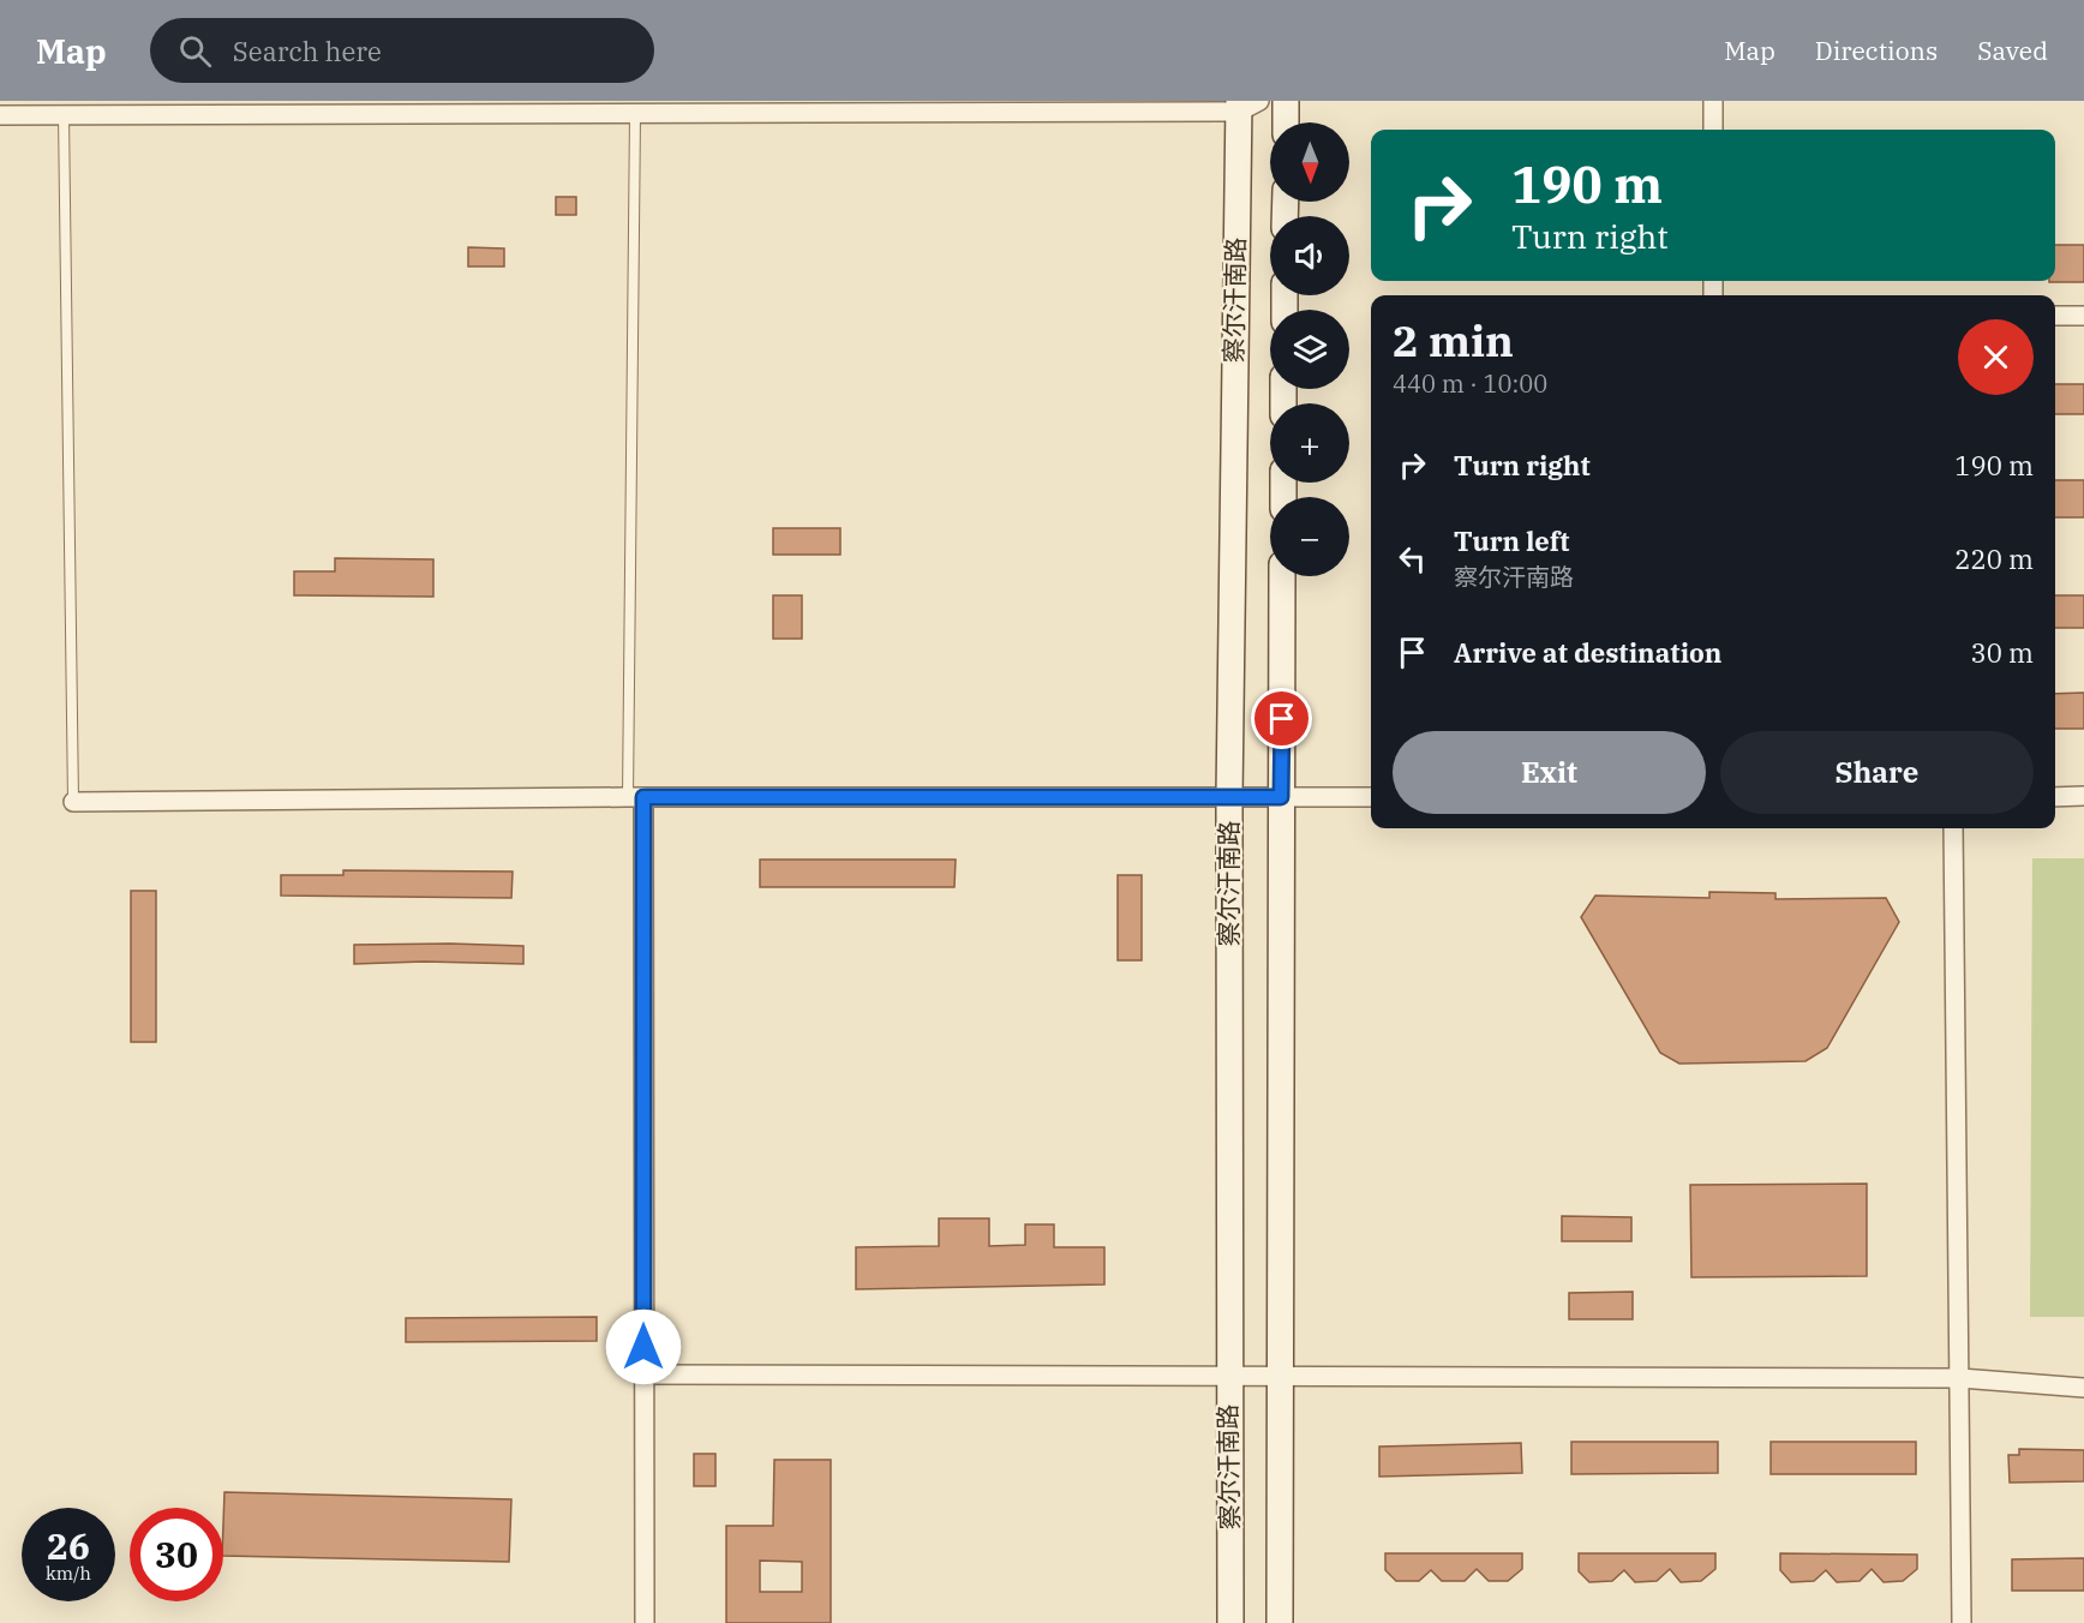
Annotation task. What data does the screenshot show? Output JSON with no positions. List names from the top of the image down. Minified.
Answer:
{"streets":{"main road":["察尔汗南路"]},"north":"bottom","page":{"header":"Map","search":"Search here","nav":["Map","Directions","Saved"],"map_buttons":["+","−"],"turn":["190 m","Turn right"],"heading":["2 min","440 m · 10:00"],"list":[{"name":"Turn right","value":"190 m"},{"name":"Turn left","note":"察尔汗南路","value":"220 m"},{"name":"Arrive at destination","value":"30 m"}],"buttons":["Exit","Share"],"speed":"26 km/h","limit":"30"}}
